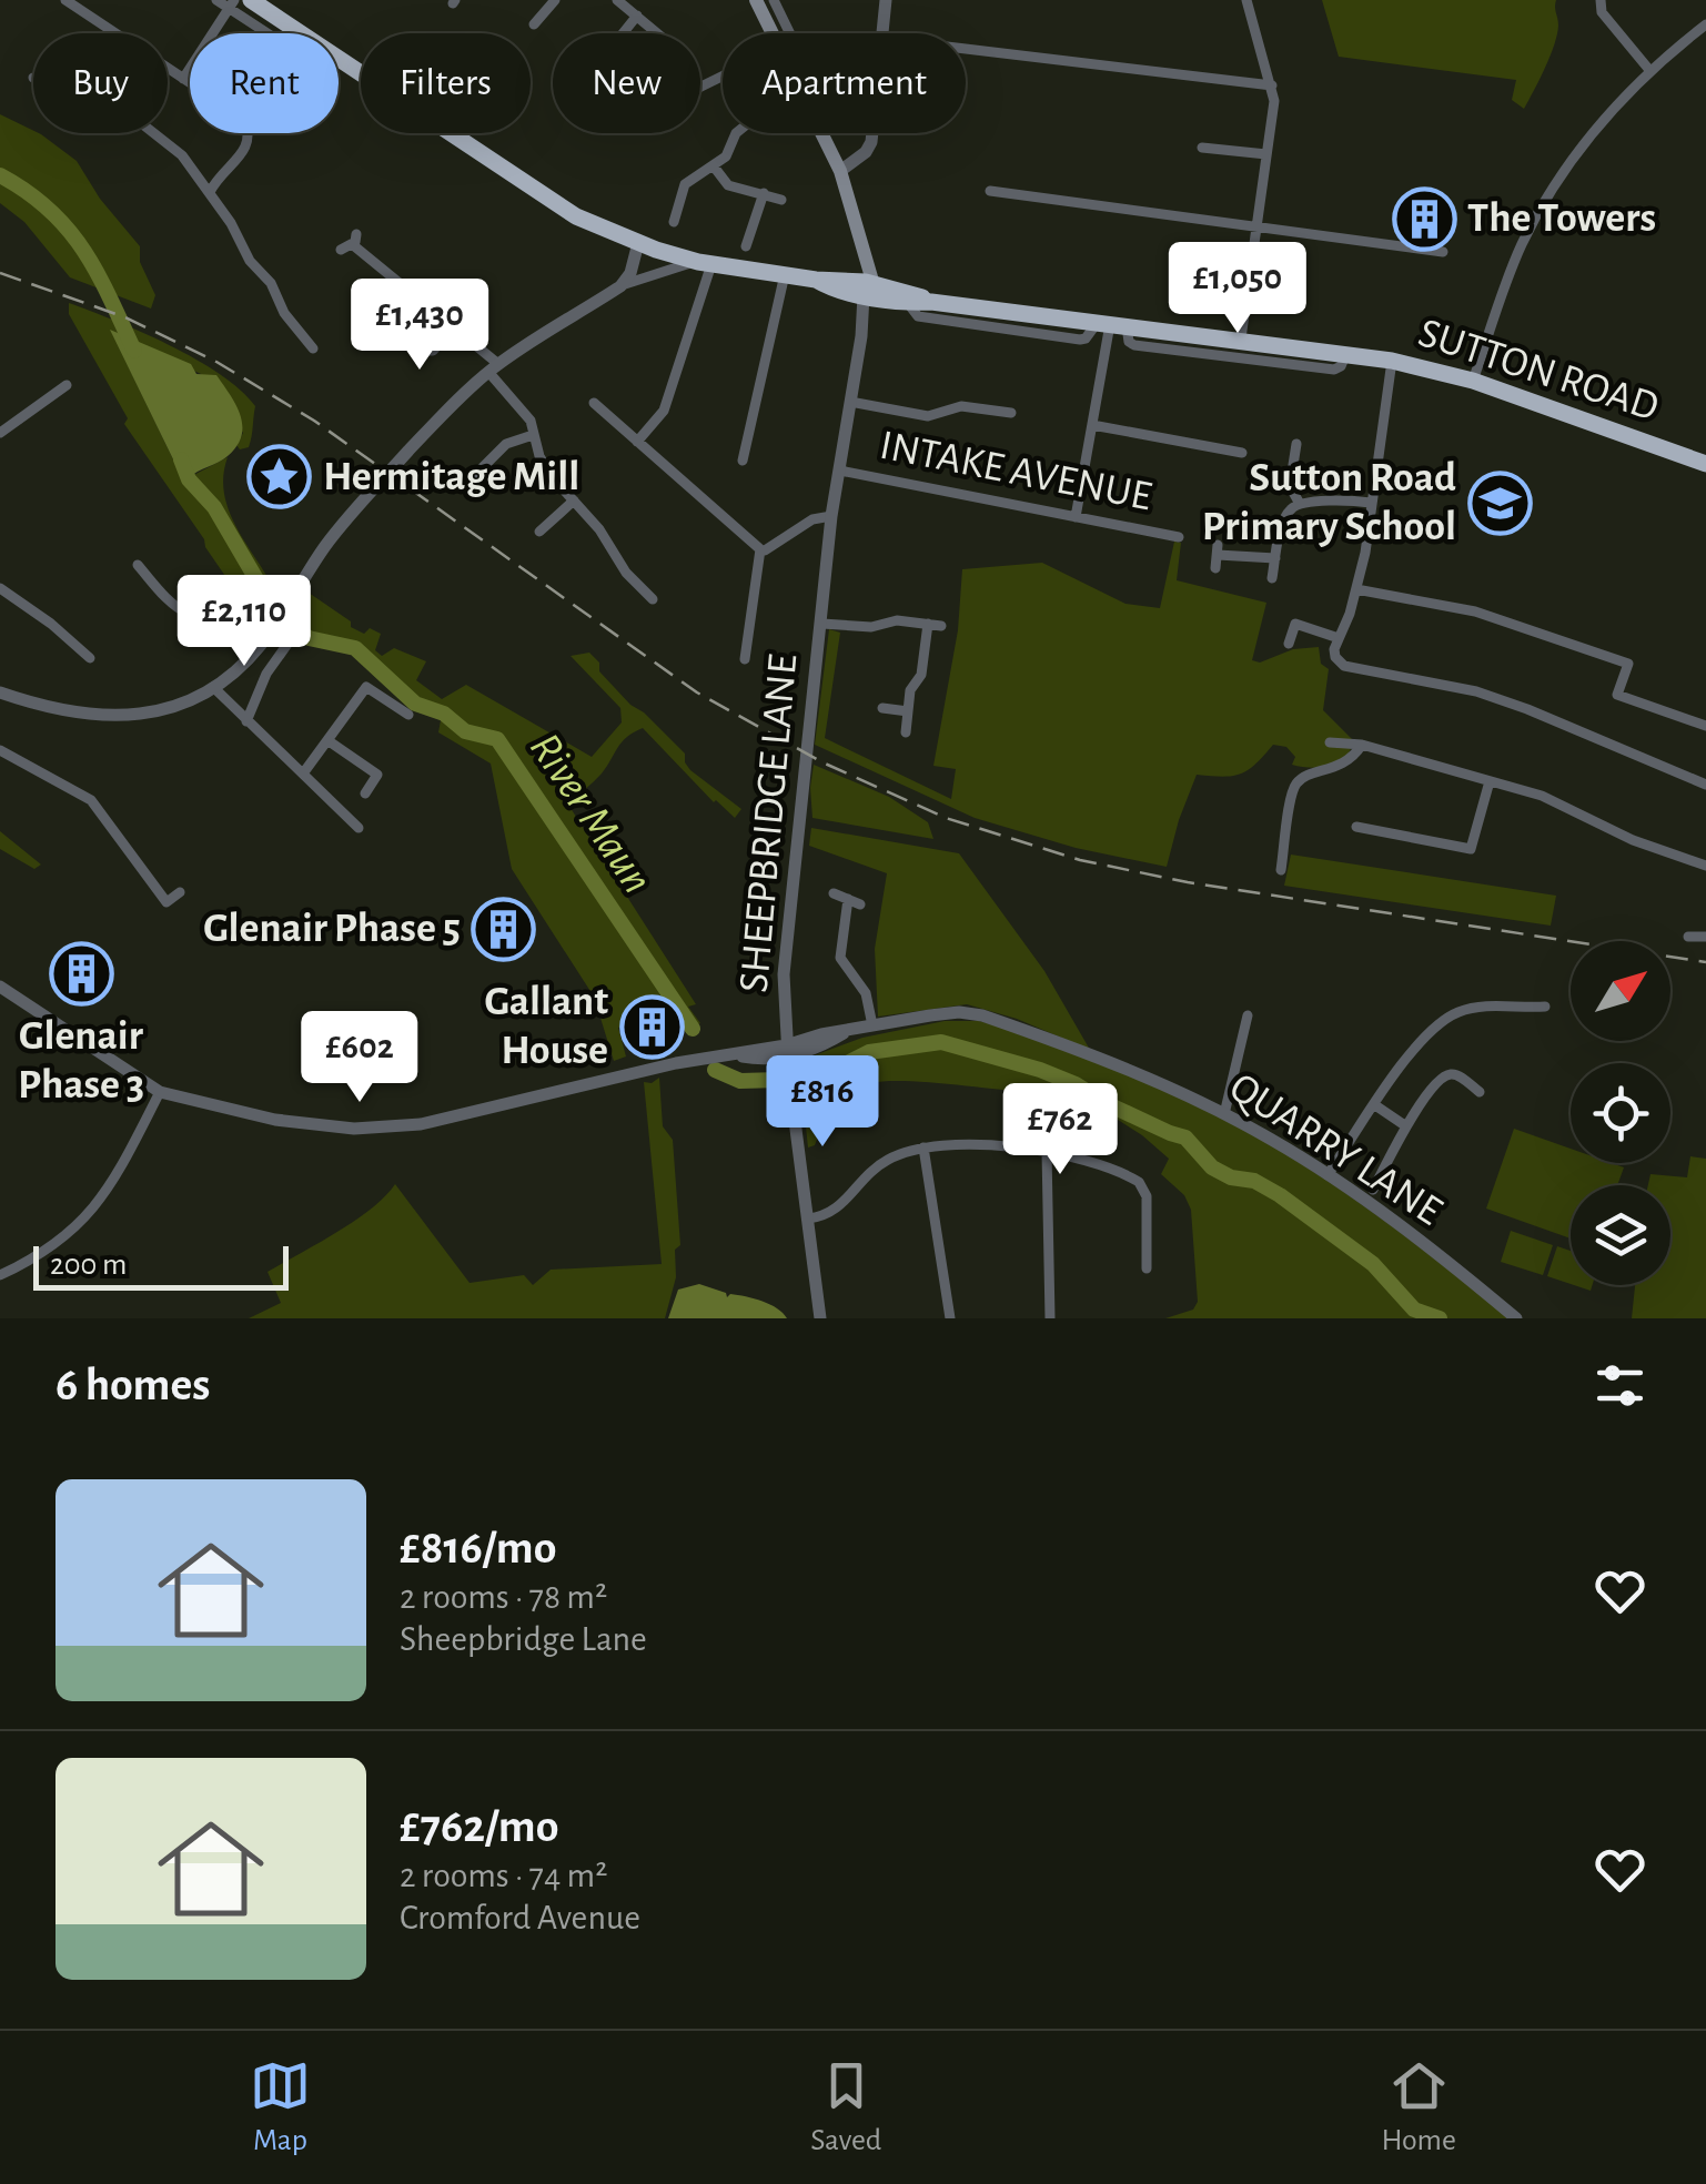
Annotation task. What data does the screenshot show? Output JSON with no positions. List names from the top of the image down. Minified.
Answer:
{"streets":{"highway":["SUTTON ROAD"],"street":["INTAKE AVENUE","SHEEPBRIDGE LANE","QUARRY LANE"]},"crossings":[["SUTTON ROAD","SHEEPBRIDGE LANE"],["INTAKE AVENUE","SHEEPBRIDGE LANE"],["SHEEPBRIDGE LANE","QUARRY LANE"]],"water":["River Maun"],"places":{"building":["The Towers","Glenair Phase 5","Glenair Phase 3","Gallant House"],"place":["Hermitage Mill"],"school or university":["Sutton Road Primary School"]},"scale_bar":"200 m","north":"top right","page":{"chip":["Buy","Rent","Filters","New","Apartment"],"price":["£1,050","£1,430","£2,110","£602","£816","£762"],"scale":"200 m","heading":"6 homes","list":[{"name":"£816/mo","note":"2 rooms · 78 m² · Sheepbridge Lane"},{"name":"£762/mo","note":"2 rooms · 74 m² · Cromford Avenue"}],"tabs":["Map","Saved","Home"]}}
